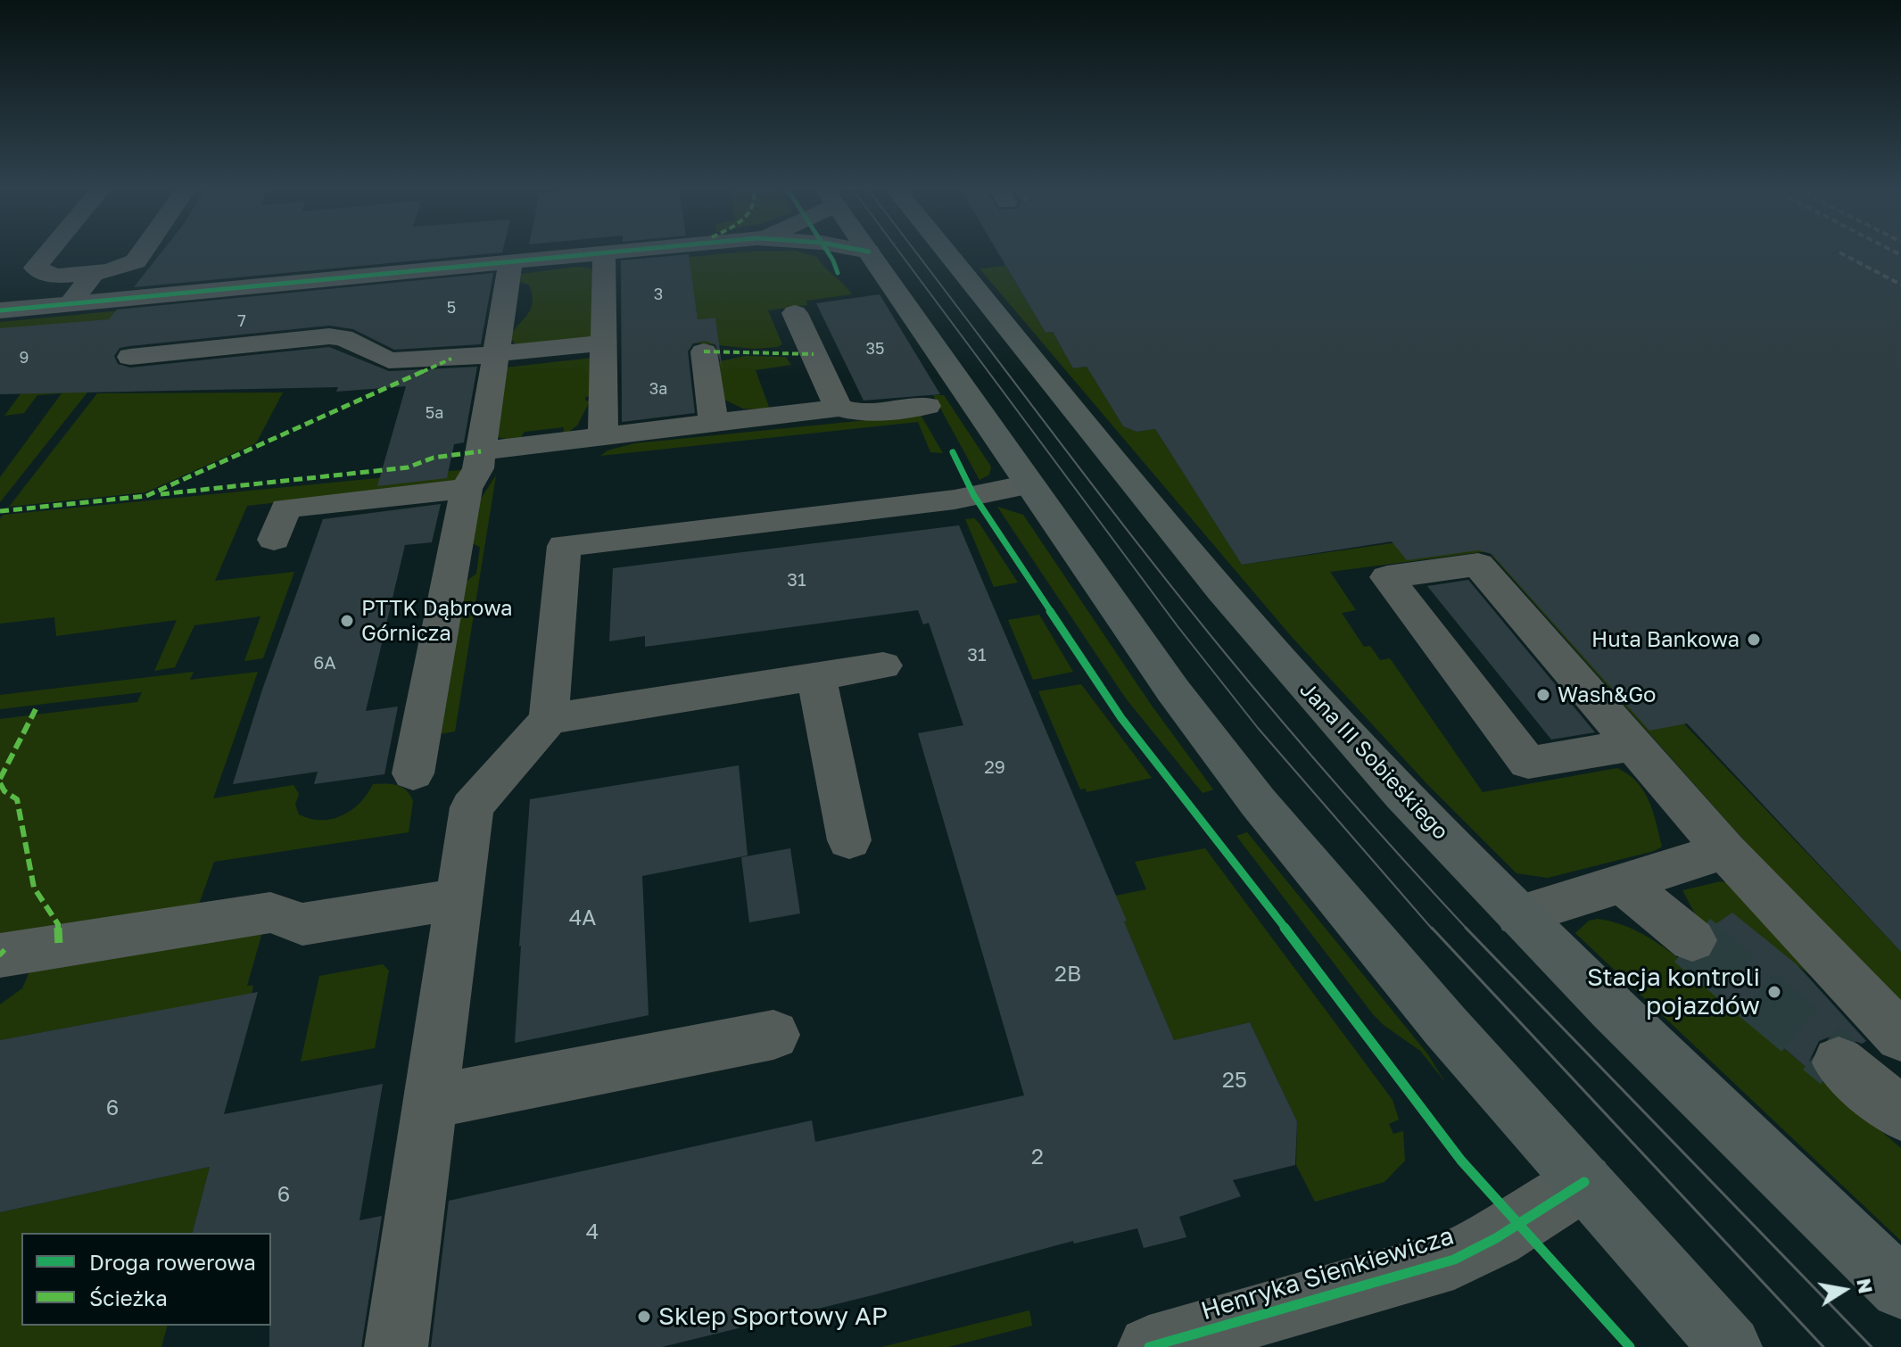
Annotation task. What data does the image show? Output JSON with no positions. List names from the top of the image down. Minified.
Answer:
{"streets":{"main road":["Jana III Sobieskiego"],"street":["Henryka Sienkiewicza"]},"places":["PTTK Dąbrowa Górnicza","Huta Bankowa","Wash&Go","Stacja kontroli pojazdów","Sklep Sportowy AP"],"house_numbers":["3","5","7","35","9","3a","5a","31","31","6A","29","4A","2B","25","6","2","6","4"],"legend":["Droga rowerowa","Ścieżka"],"north":"right"}
